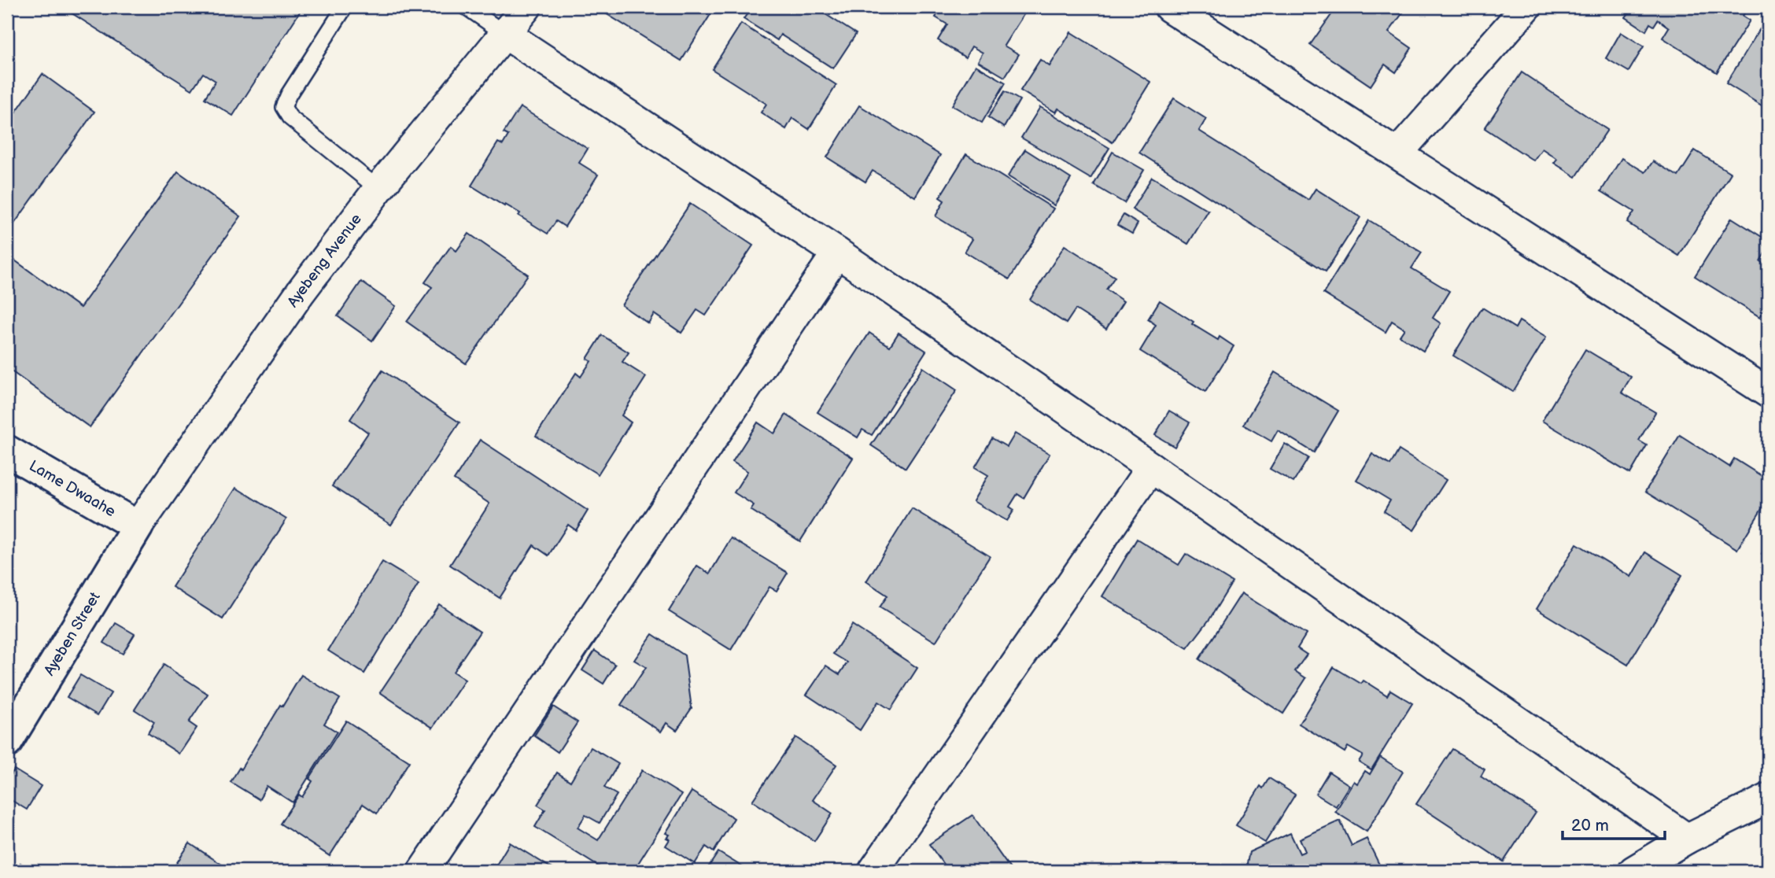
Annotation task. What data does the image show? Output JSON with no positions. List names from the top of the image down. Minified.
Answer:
{"streets":{"street":["Ayebeng Avenue","Lame Dwaahe","Ayeben Street"]},"crossings":[["Ayebeng Avenue","Lame Dwaahe"],["Ayebeng Avenue","Ayeben Street"],["Lame Dwaahe","Ayeben Street"]],"scale_bar":"20 m"}
